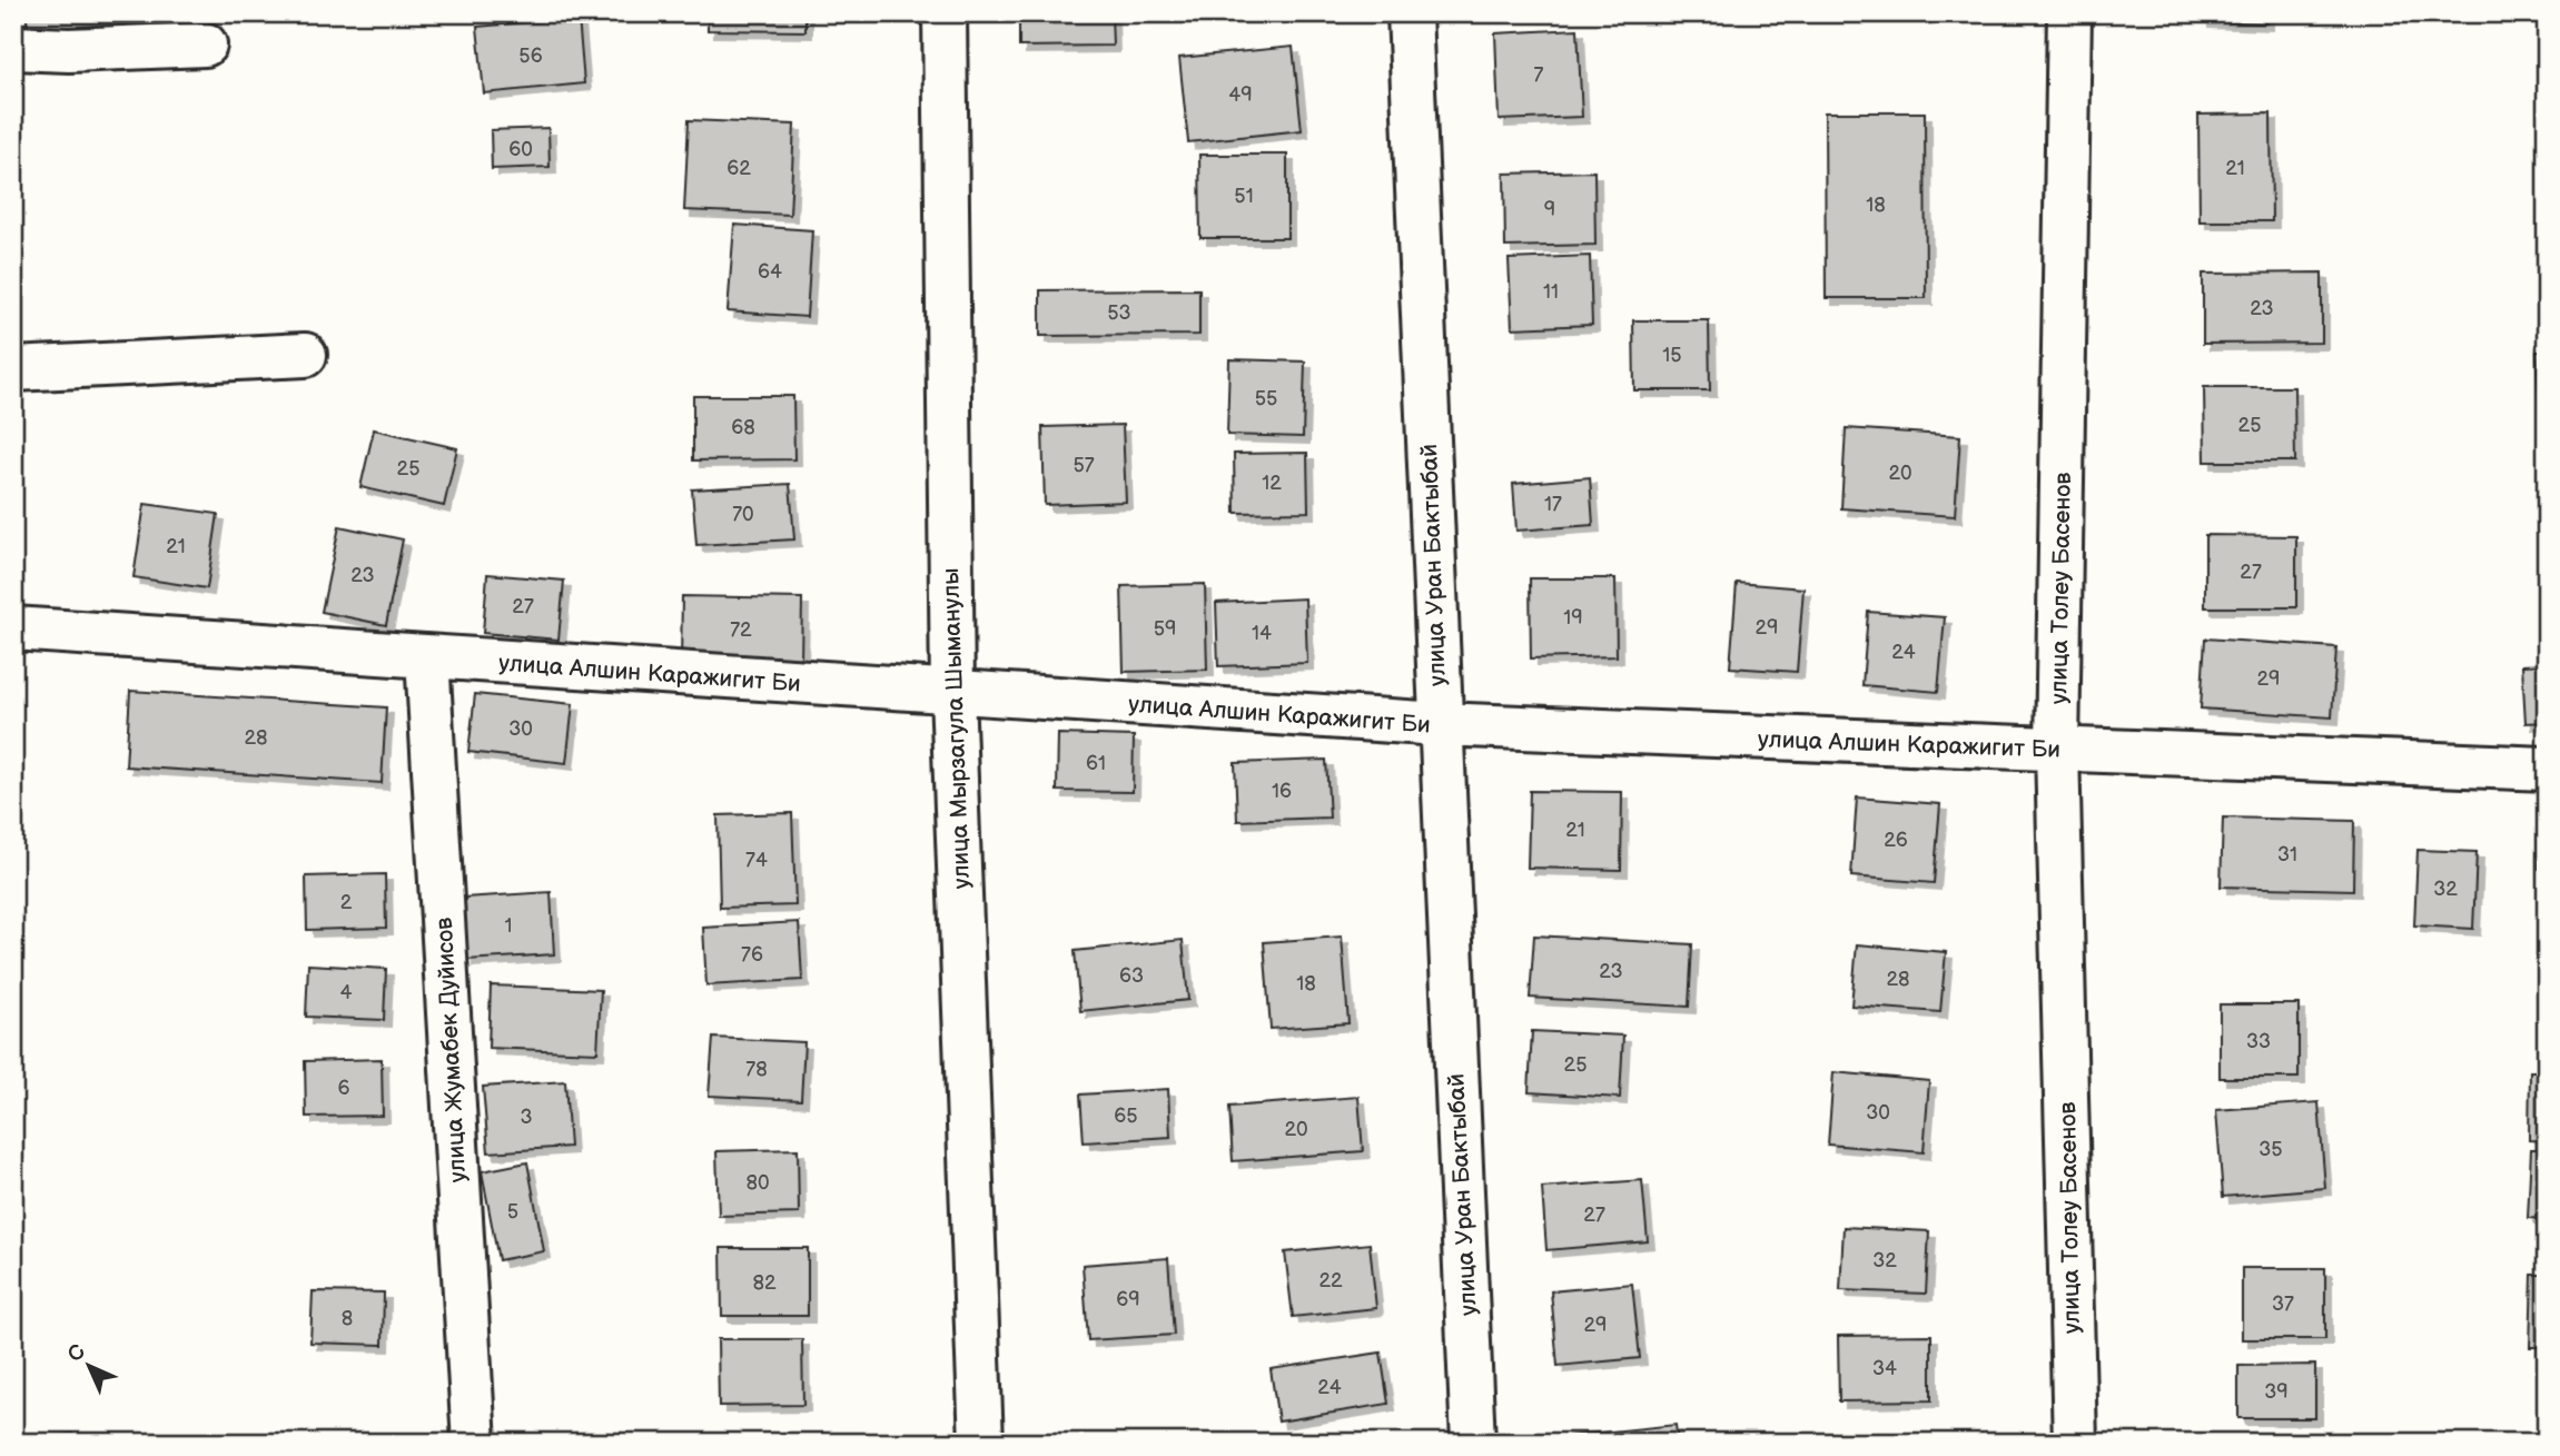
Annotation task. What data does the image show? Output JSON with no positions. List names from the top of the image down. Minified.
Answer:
{"streets":{"street":["улица Уран Бактыбай","улица Толеу Басенов","улица Алшин Каражигит Би","улица Мырзагула Шыманулы","улица Жумабек Дуйисов"]},"crossings":[["улица Уран Бактыбай","улица Алшин Каражигит Би"],["улица Толеу Басенов","улица Алшин Каражигит Би"],["улица Алшин Каражигит Би","улица Мырзагула Шыманулы"],["улица Алшин Каражигит Би","улица Жумабек Дуйисов"]],"house_numbers":["56","7","49","60","62","21","51","18","9","64","11","23","53","15","55","25","68","57","25","20","12","17","70","21","27","23","27","19","29","59","72","14","24","29","30","28","61","16","21","26","31","74","32","2","1","76","23","63","28","18","4","33","25","78","6","30","65","3","20","35","80","5","27","32","22","82","69","37","8","29","34","24","39"],"north":"top left"}
